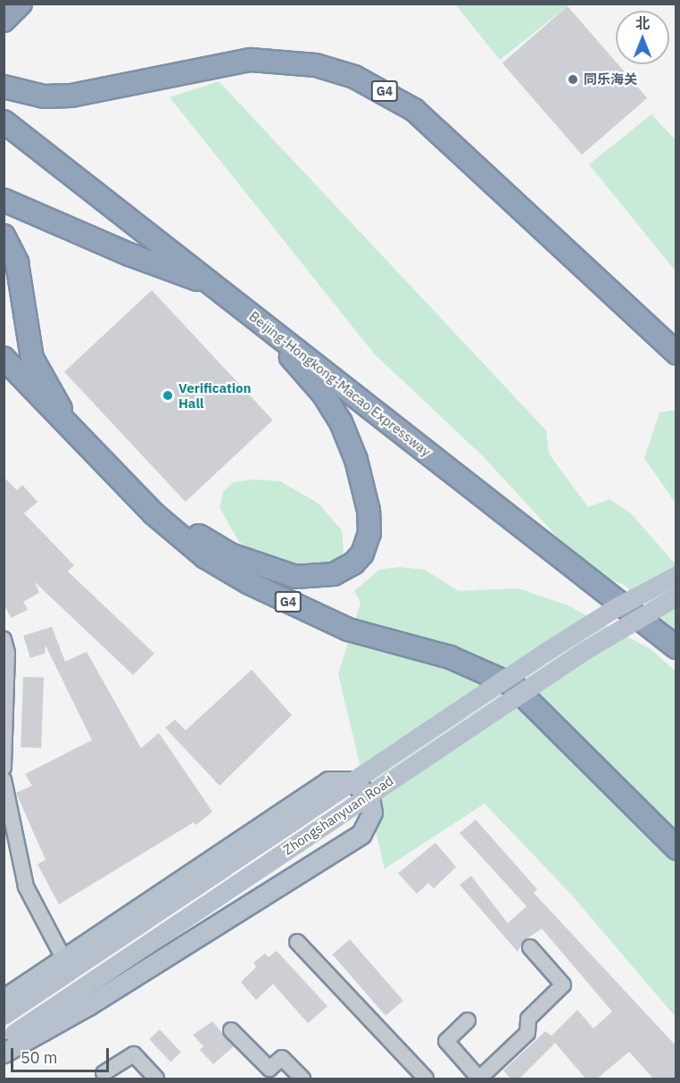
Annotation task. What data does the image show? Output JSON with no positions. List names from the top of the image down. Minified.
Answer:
{"streets":{"highway":["G4","Beijing-Hongkong-Macao Expressway"],"main road":["Zhongshanyuan Road"]},"places":["同乐海关","Verification Hall"],"scale_bar":"50 m","north":"top"}
